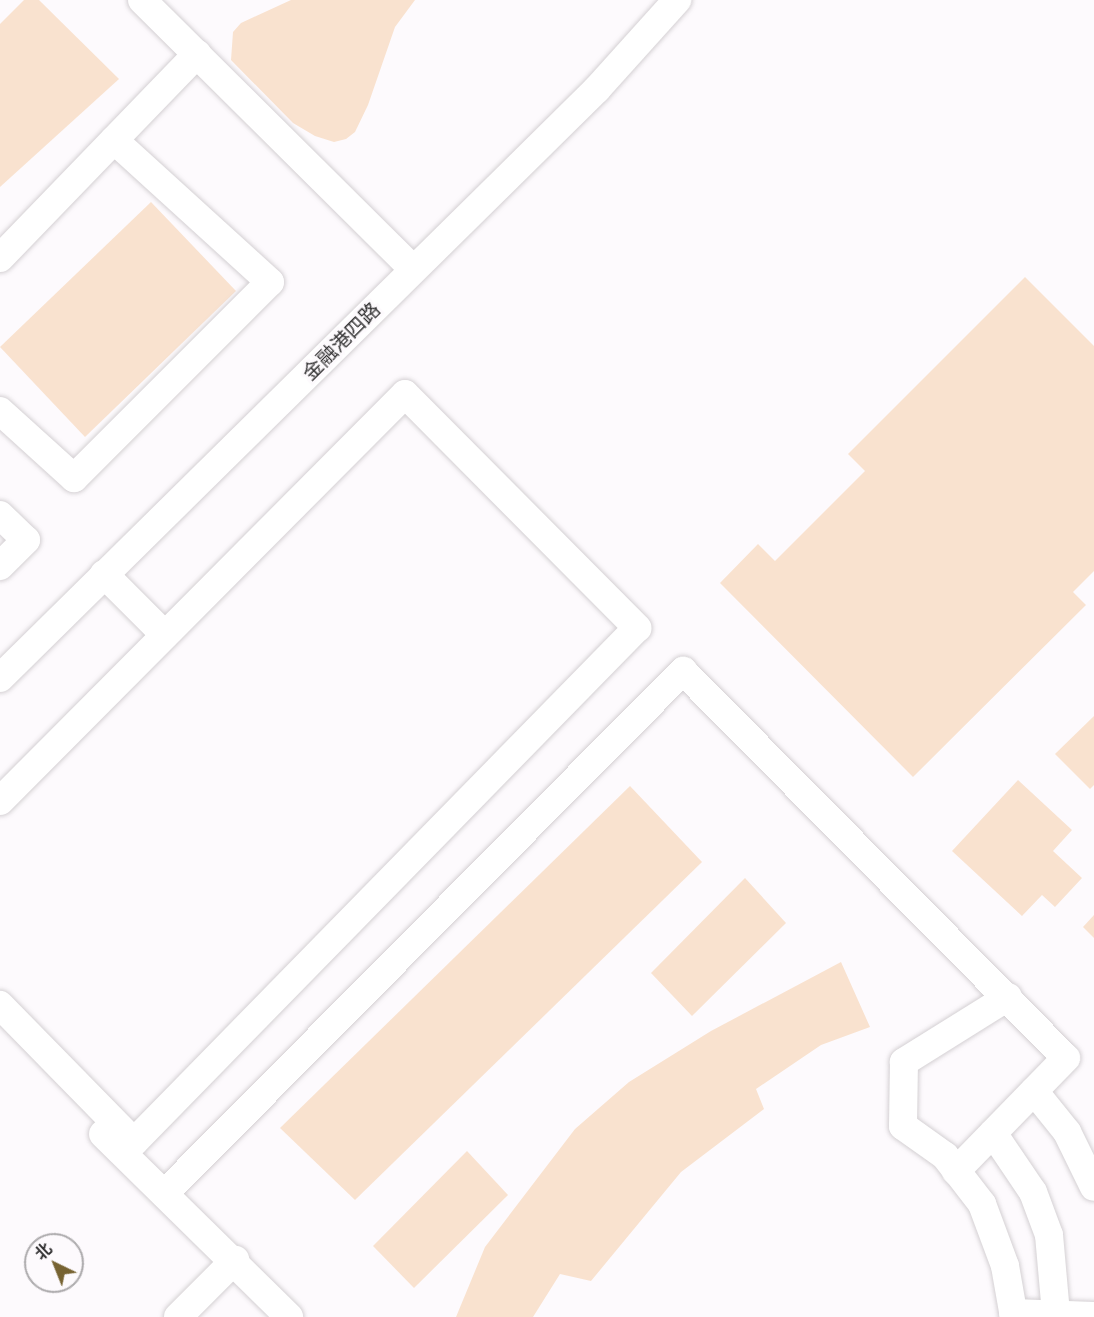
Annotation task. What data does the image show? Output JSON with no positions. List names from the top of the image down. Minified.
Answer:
{"streets":{"street":["金融港四路"]},"north":"top left"}
